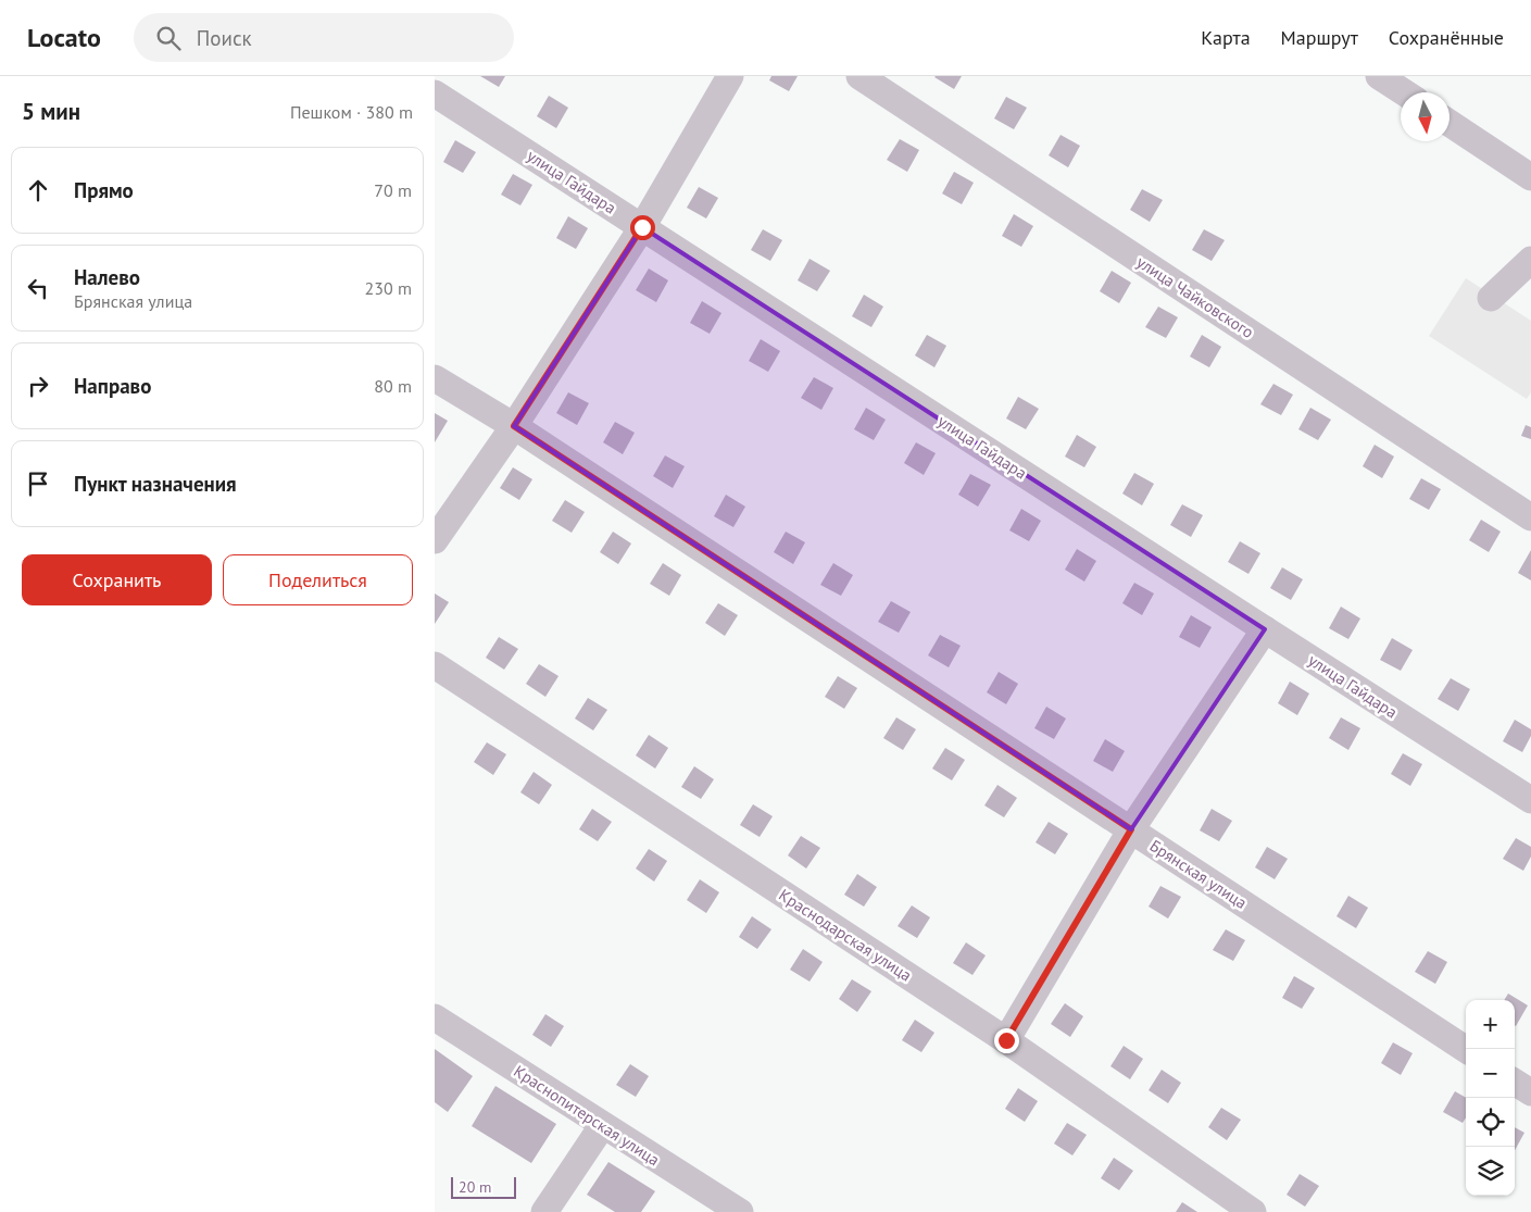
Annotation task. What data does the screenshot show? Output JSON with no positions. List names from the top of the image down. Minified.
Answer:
{"streets":{"street":["улица Гайдара","улица Чайковского","Брянская улица","Краснодарская улица","Краснопитерская улица"]},"scale_bar":"20 m","north":"bottom","page":{"header":"Locato","search":"Поиск","nav":["Карта","Маршрут","Сохранённые"],"heading":["5 мин","Пешком · 380 m"],"list":[["Прямо","70 m"],["Налево","Брянская улица","230 m"],["Направо","80 m"],"Пункт назначения"],"buttons":["Сохранить","Поделиться"],"map_buttons":["+","−"],"scale":"20 m"}}
